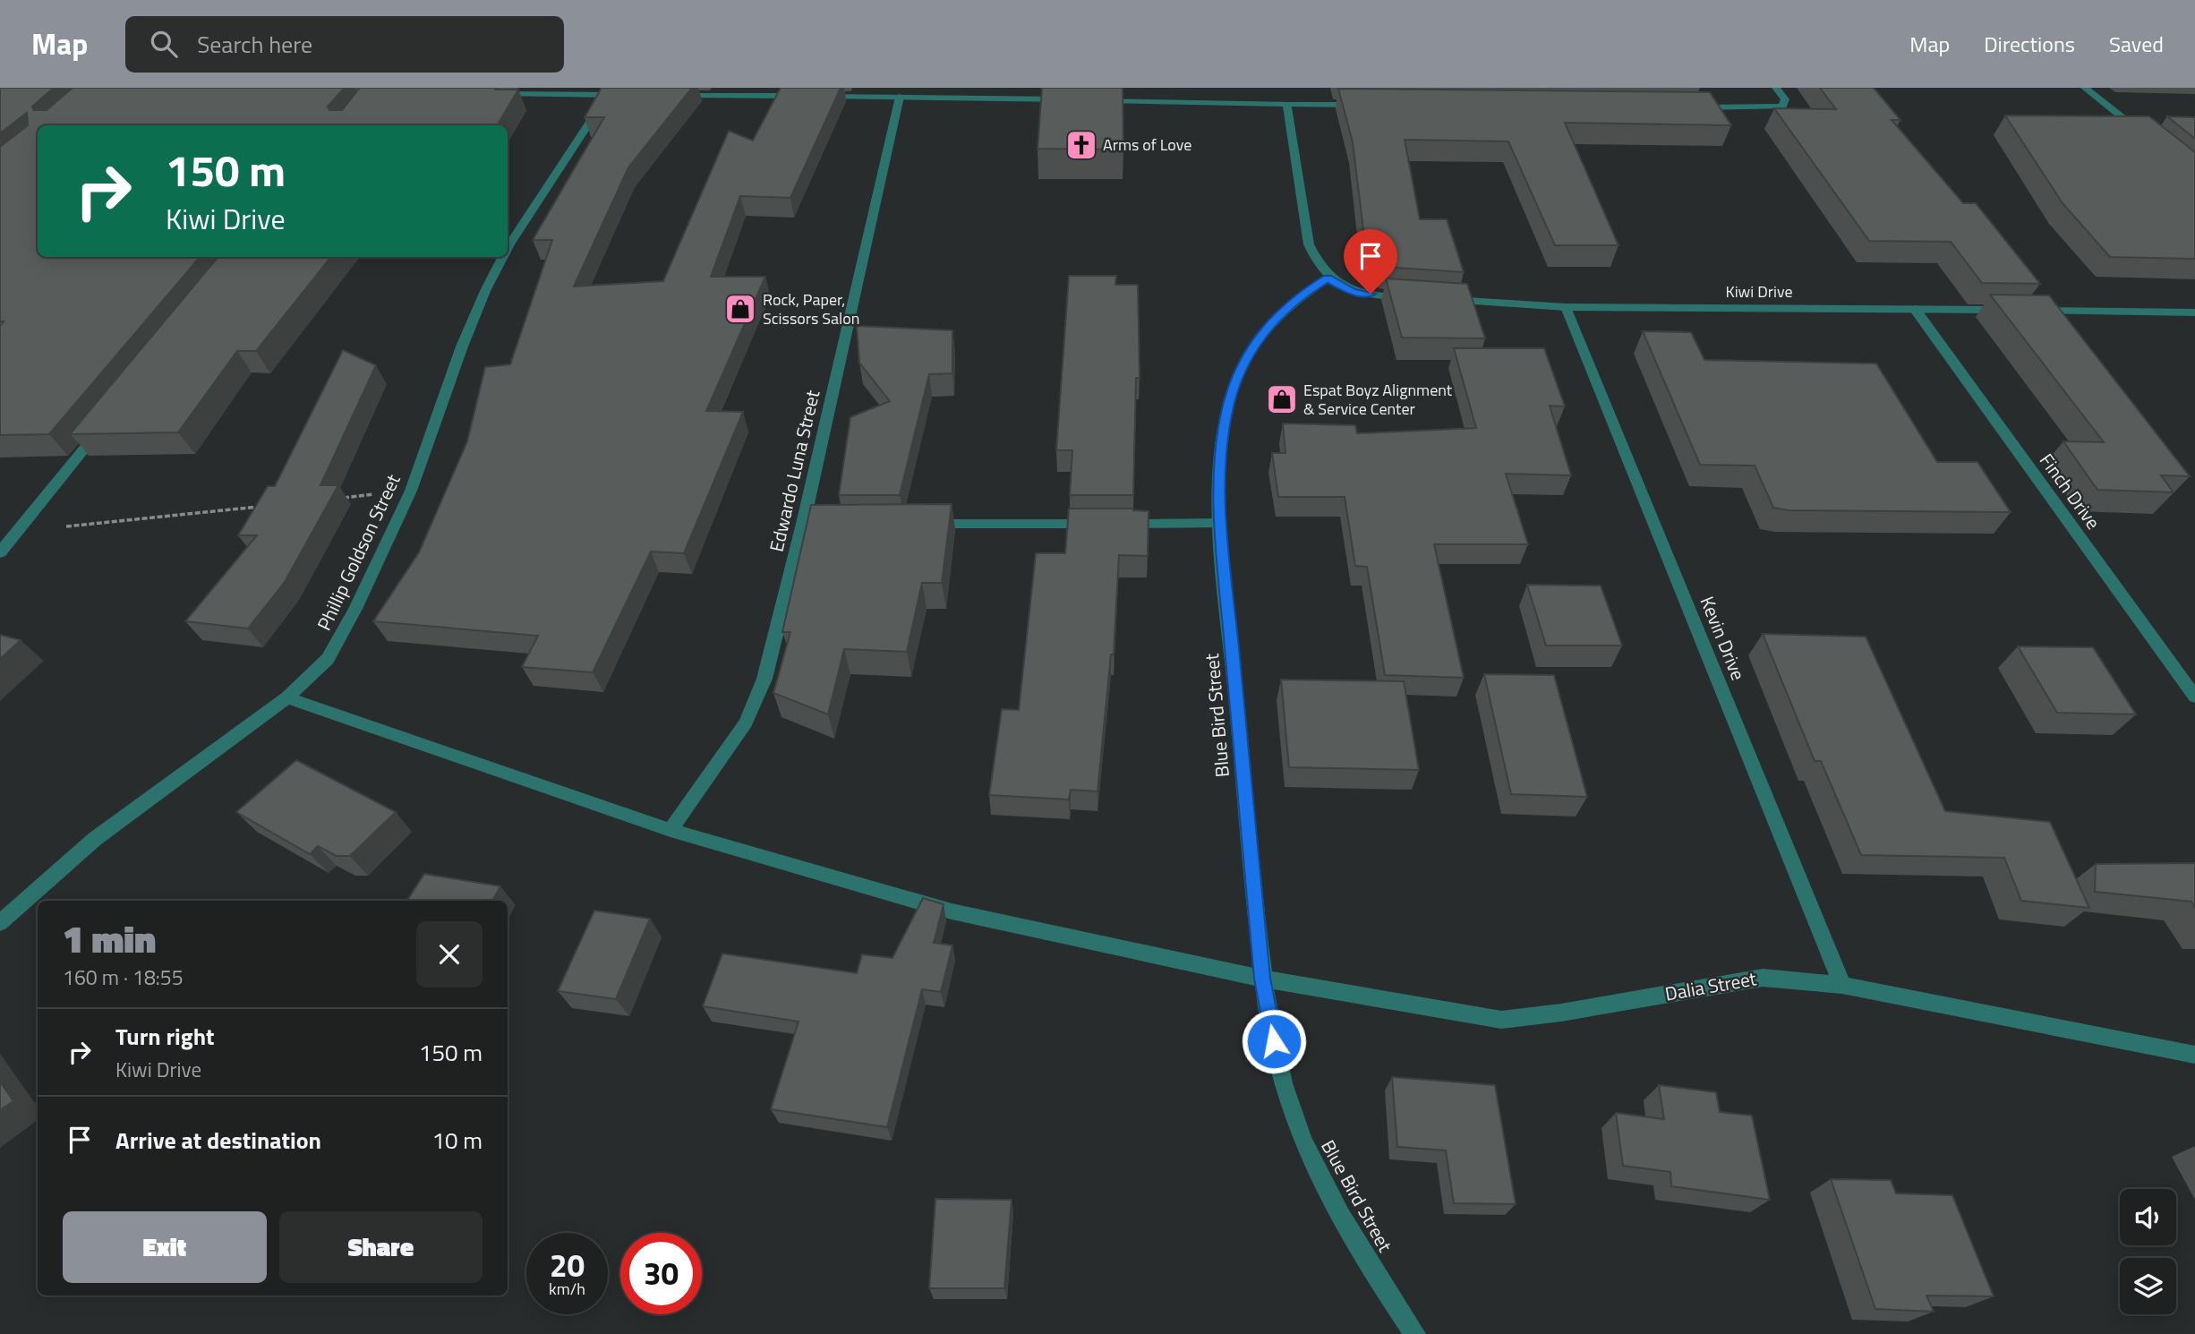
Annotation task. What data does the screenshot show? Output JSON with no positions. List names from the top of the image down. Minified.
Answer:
{"streets":{"street":["Kiwi Drive","Edwardo Luna Street","Finch Drive","Phillip Goldson Street","Kevin Drive","Blue Bird Street","Dalia Street"]},"crossings":[["Kiwi Drive","Finch Drive"],["Kiwi Drive","Kevin Drive"],["Edwardo Luna Street","Dalia Street"],["Phillip Goldson Street","Dalia Street"],["Kevin Drive","Dalia Street"],["Blue Bird Street","Dalia Street"]],"places":{"church":["Arms of Love"],"shop":["Rock, Paper, Scissors Salon","Espat Boyz Alignment & Service Center"]},"page":{"header":"Map","search":"Search here","nav":["Map","Directions","Saved"],"turn":["150 m","Kiwi Drive"],"heading":["1 min","160 m · 18:55"],"list":[{"name":"Turn right","note":"Kiwi Drive","value":"150 m"},{"name":"Arrive at destination","value":"10 m"}],"buttons":["Exit","Share"],"speed":"20 km/h","limit":"30"}}
